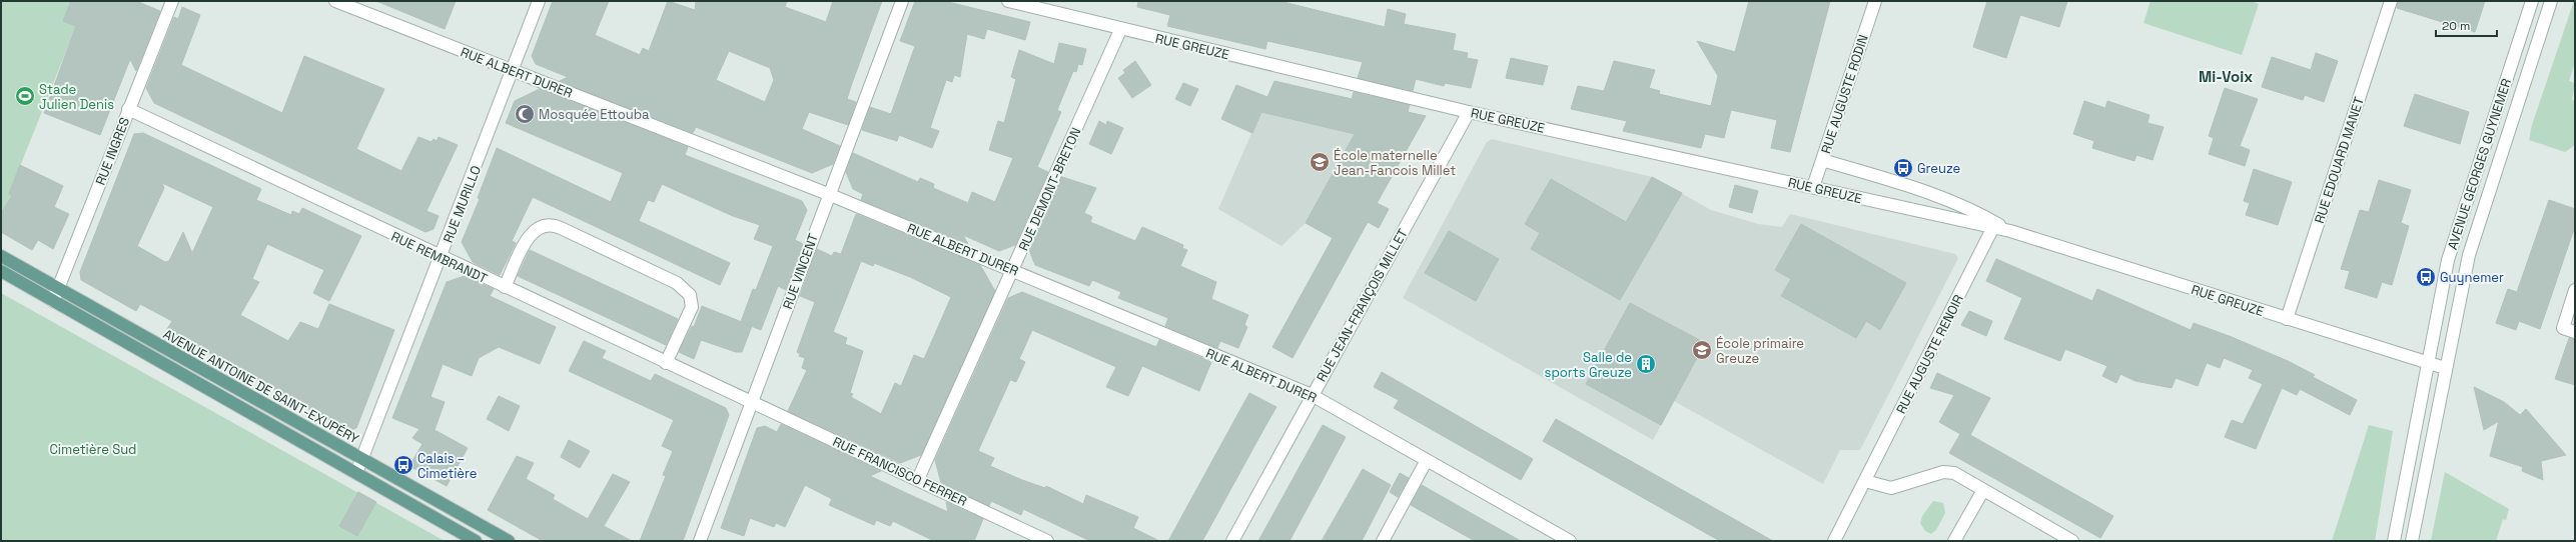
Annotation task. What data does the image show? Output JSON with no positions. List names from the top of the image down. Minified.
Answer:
{"streets":{"main road":["AVENUE ANTOINE DE SAINT-EXUPÉRY"],"street":["RUE GREUZE","RUE ALBERT DURER","RUE AUGUSTE RODIN","RUE INGRES","RUE EDOUARD MANET","AVENUE GEORGES GUYNEMER","RUE DEMONT-BRETON","RUE MURILLO","RUE REMBRANDT","RUE VINCENT","RUE JEAN-FRANÇOIS MILLET","RUE AUGUSTE RENOIR","RUE FRANCISCO FERRER"]},"crossings":[["RUE GREUZE","RUE AUGUSTE RODIN"],["RUE GREUZE","RUE EDOUARD MANET"],["RUE GREUZE","AVENUE GEORGES GUYNEMER"],["RUE GREUZE","RUE DEMONT-BRETON"],["RUE GREUZE","RUE JEAN-FRANÇOIS MILLET"],["RUE GREUZE","RUE AUGUSTE RENOIR"],["RUE ALBERT DURER","RUE DEMONT-BRETON"],["RUE ALBERT DURER","RUE MURILLO"],["RUE ALBERT DURER","RUE VINCENT"],["RUE ALBERT DURER","RUE JEAN-FRANÇOIS MILLET"],["RUE INGRES","RUE REMBRANDT"],["RUE INGRES","AVENUE ANTOINE DE SAINT-EXUPÉRY"],["RUE DEMONT-BRETON","RUE FRANCISCO FERRER"],["RUE MURILLO","RUE REMBRANDT"],["RUE MURILLO","AVENUE ANTOINE DE SAINT-EXUPÉRY"],["RUE REMBRANDT","RUE VINCENT"],["RUE REMBRANDT","RUE FRANCISCO FERRER"],["RUE VINCENT","RUE FRANCISCO FERRER"]],"districts":["Mi-Voix"],"parks":["Cimetière Sud"],"places":{"sports":["Stade Julien Denis"],"mosque":["Mosquée Ettouba"],"school or university":["École maternelle Jean-Fancois Millet","École primaire Greuze"],"bus stop":["Greuze","Guynemer","Calais – Cimetière"],"building":["Salle de sports Greuze"]},"scale_bar":"20 m"}
